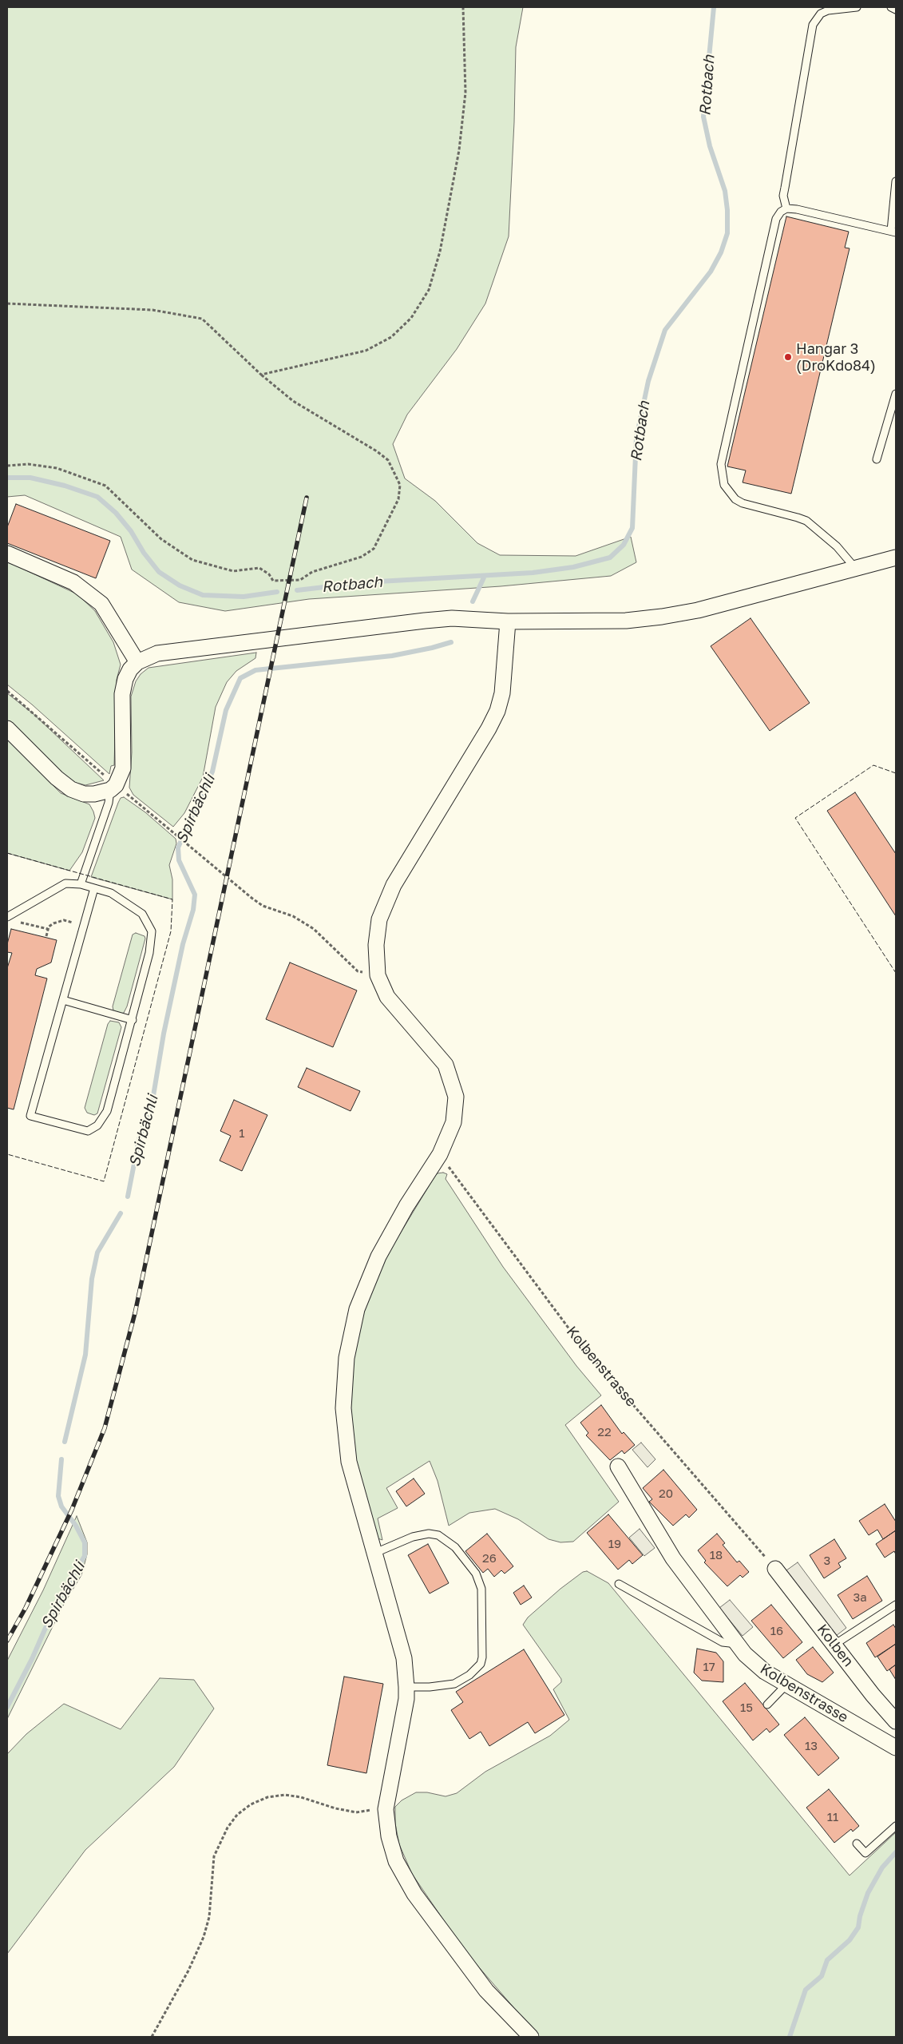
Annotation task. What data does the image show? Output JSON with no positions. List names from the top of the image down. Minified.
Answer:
{"streets":{"street":["Kolbenstrasse","Kolben"]},"crossings":[["Kolbenstrasse","Kolben"]],"water":["Rotbach","Spirbächli"],"places":["Hangar 3 (DroKdo84)"],"house_numbers":["1","22","20","19","18","26","3","3a","16","17","15","13","11"]}
